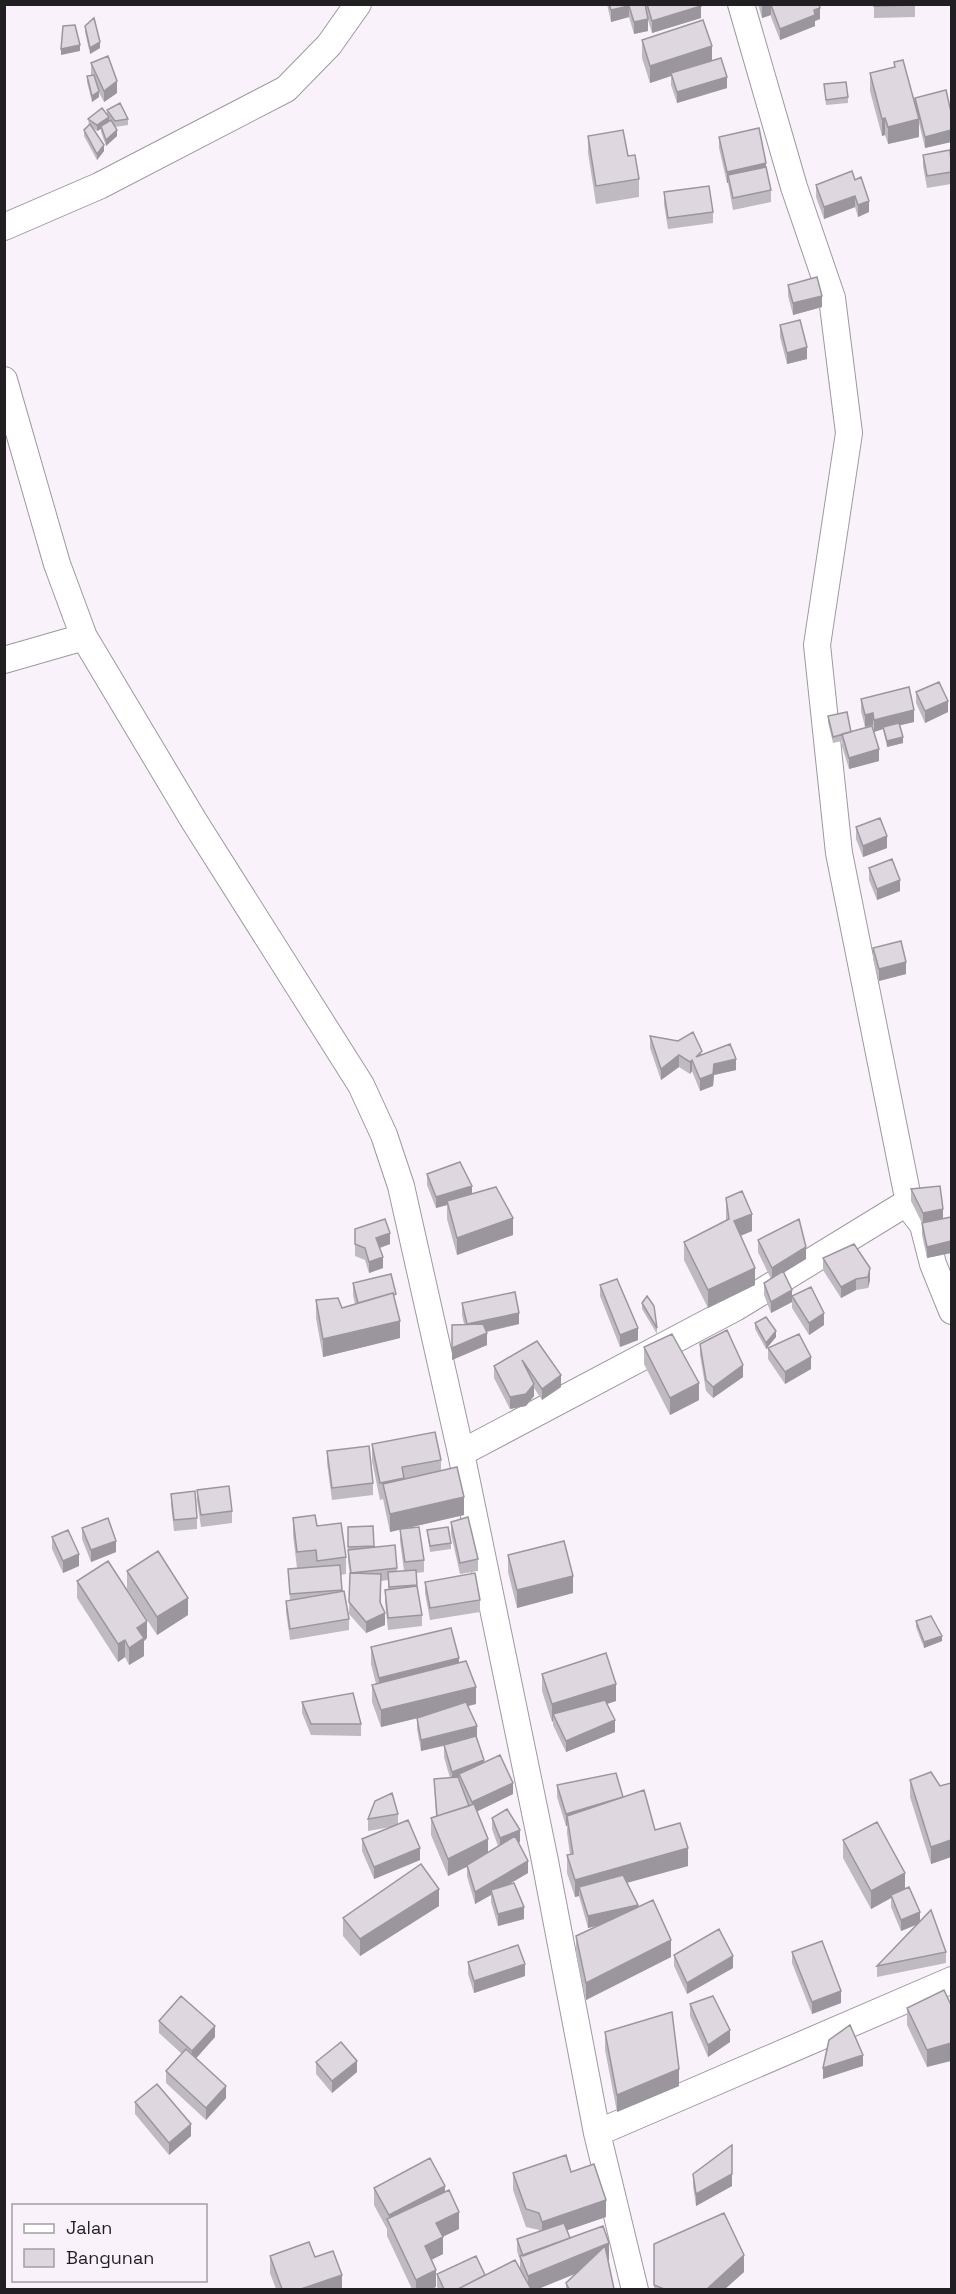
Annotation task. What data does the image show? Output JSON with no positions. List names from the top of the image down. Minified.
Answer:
{"legend":["Jalan","Bangunan"]}
